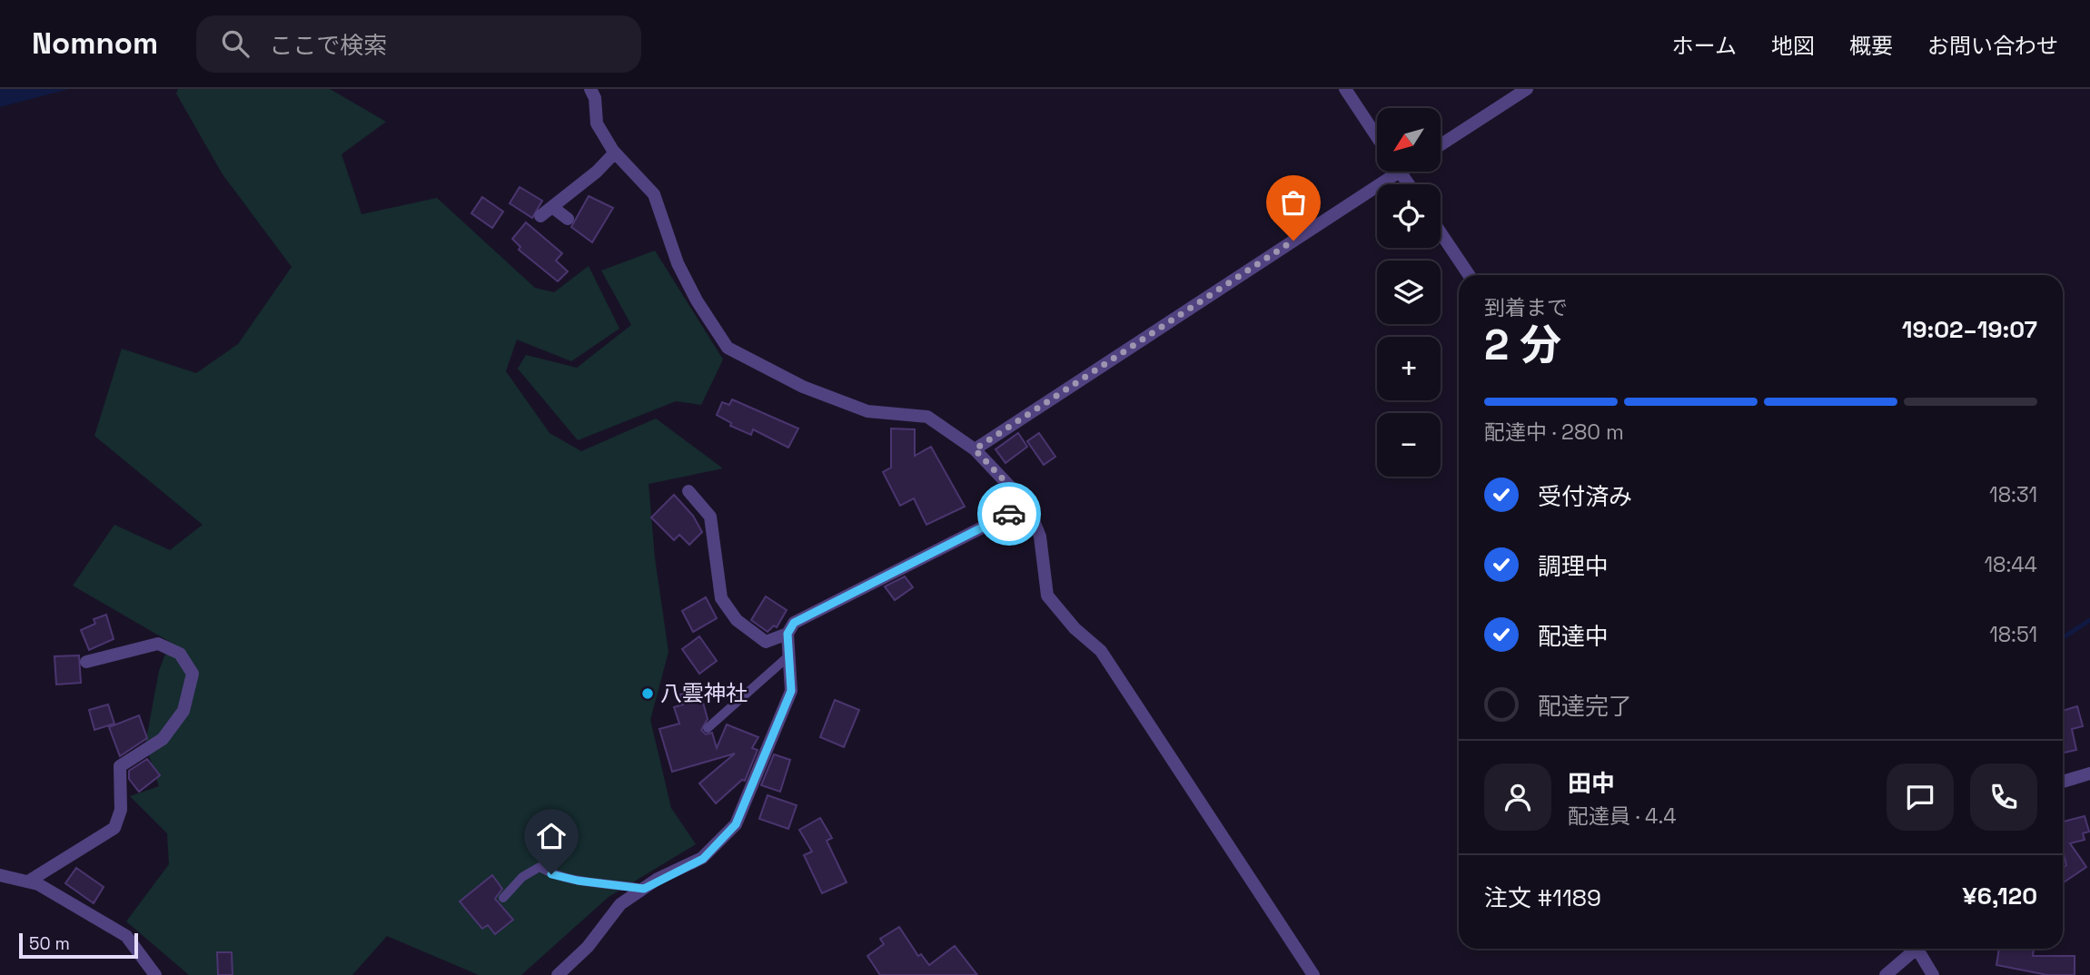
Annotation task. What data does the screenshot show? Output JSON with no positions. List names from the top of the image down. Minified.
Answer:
{"places":["八雲神社"],"scale_bar":"50 m","north":"bottom left","page":{"header":"Nomnom","search":"ここで検索","nav":["ホーム","地図","概要","お問い合わせ"],"map_buttons":["+","−"],"heading":["2 分","到着まで","19:02–19:07"],"panel":["田中","配達員 · 4.4","注文 #1189","¥6,120"],"bar":"配達中 · 280 m","list":[["受付済み","18:31"],["調理中","18:44"],["配達中","18:51"],"配達完了"],"scale":"50 m"}}
